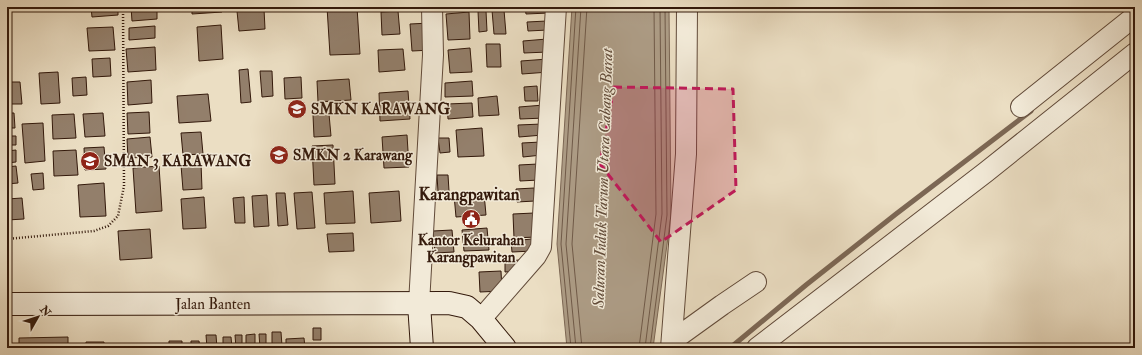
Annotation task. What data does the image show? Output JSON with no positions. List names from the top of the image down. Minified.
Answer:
{"streets":{"street":["Jalan Banten"]},"districts":["Karangpawitan"],"water":["Saluran Induk Tarum Utara Cabang Barat"],"places":{"school or university":["SMKN KARAWANG","SMKN 2 Karawang","SMAN 3 KARAWANG"],"public building":["Kantor Kelurahan Karangpawitan"]},"north":"top right"}
